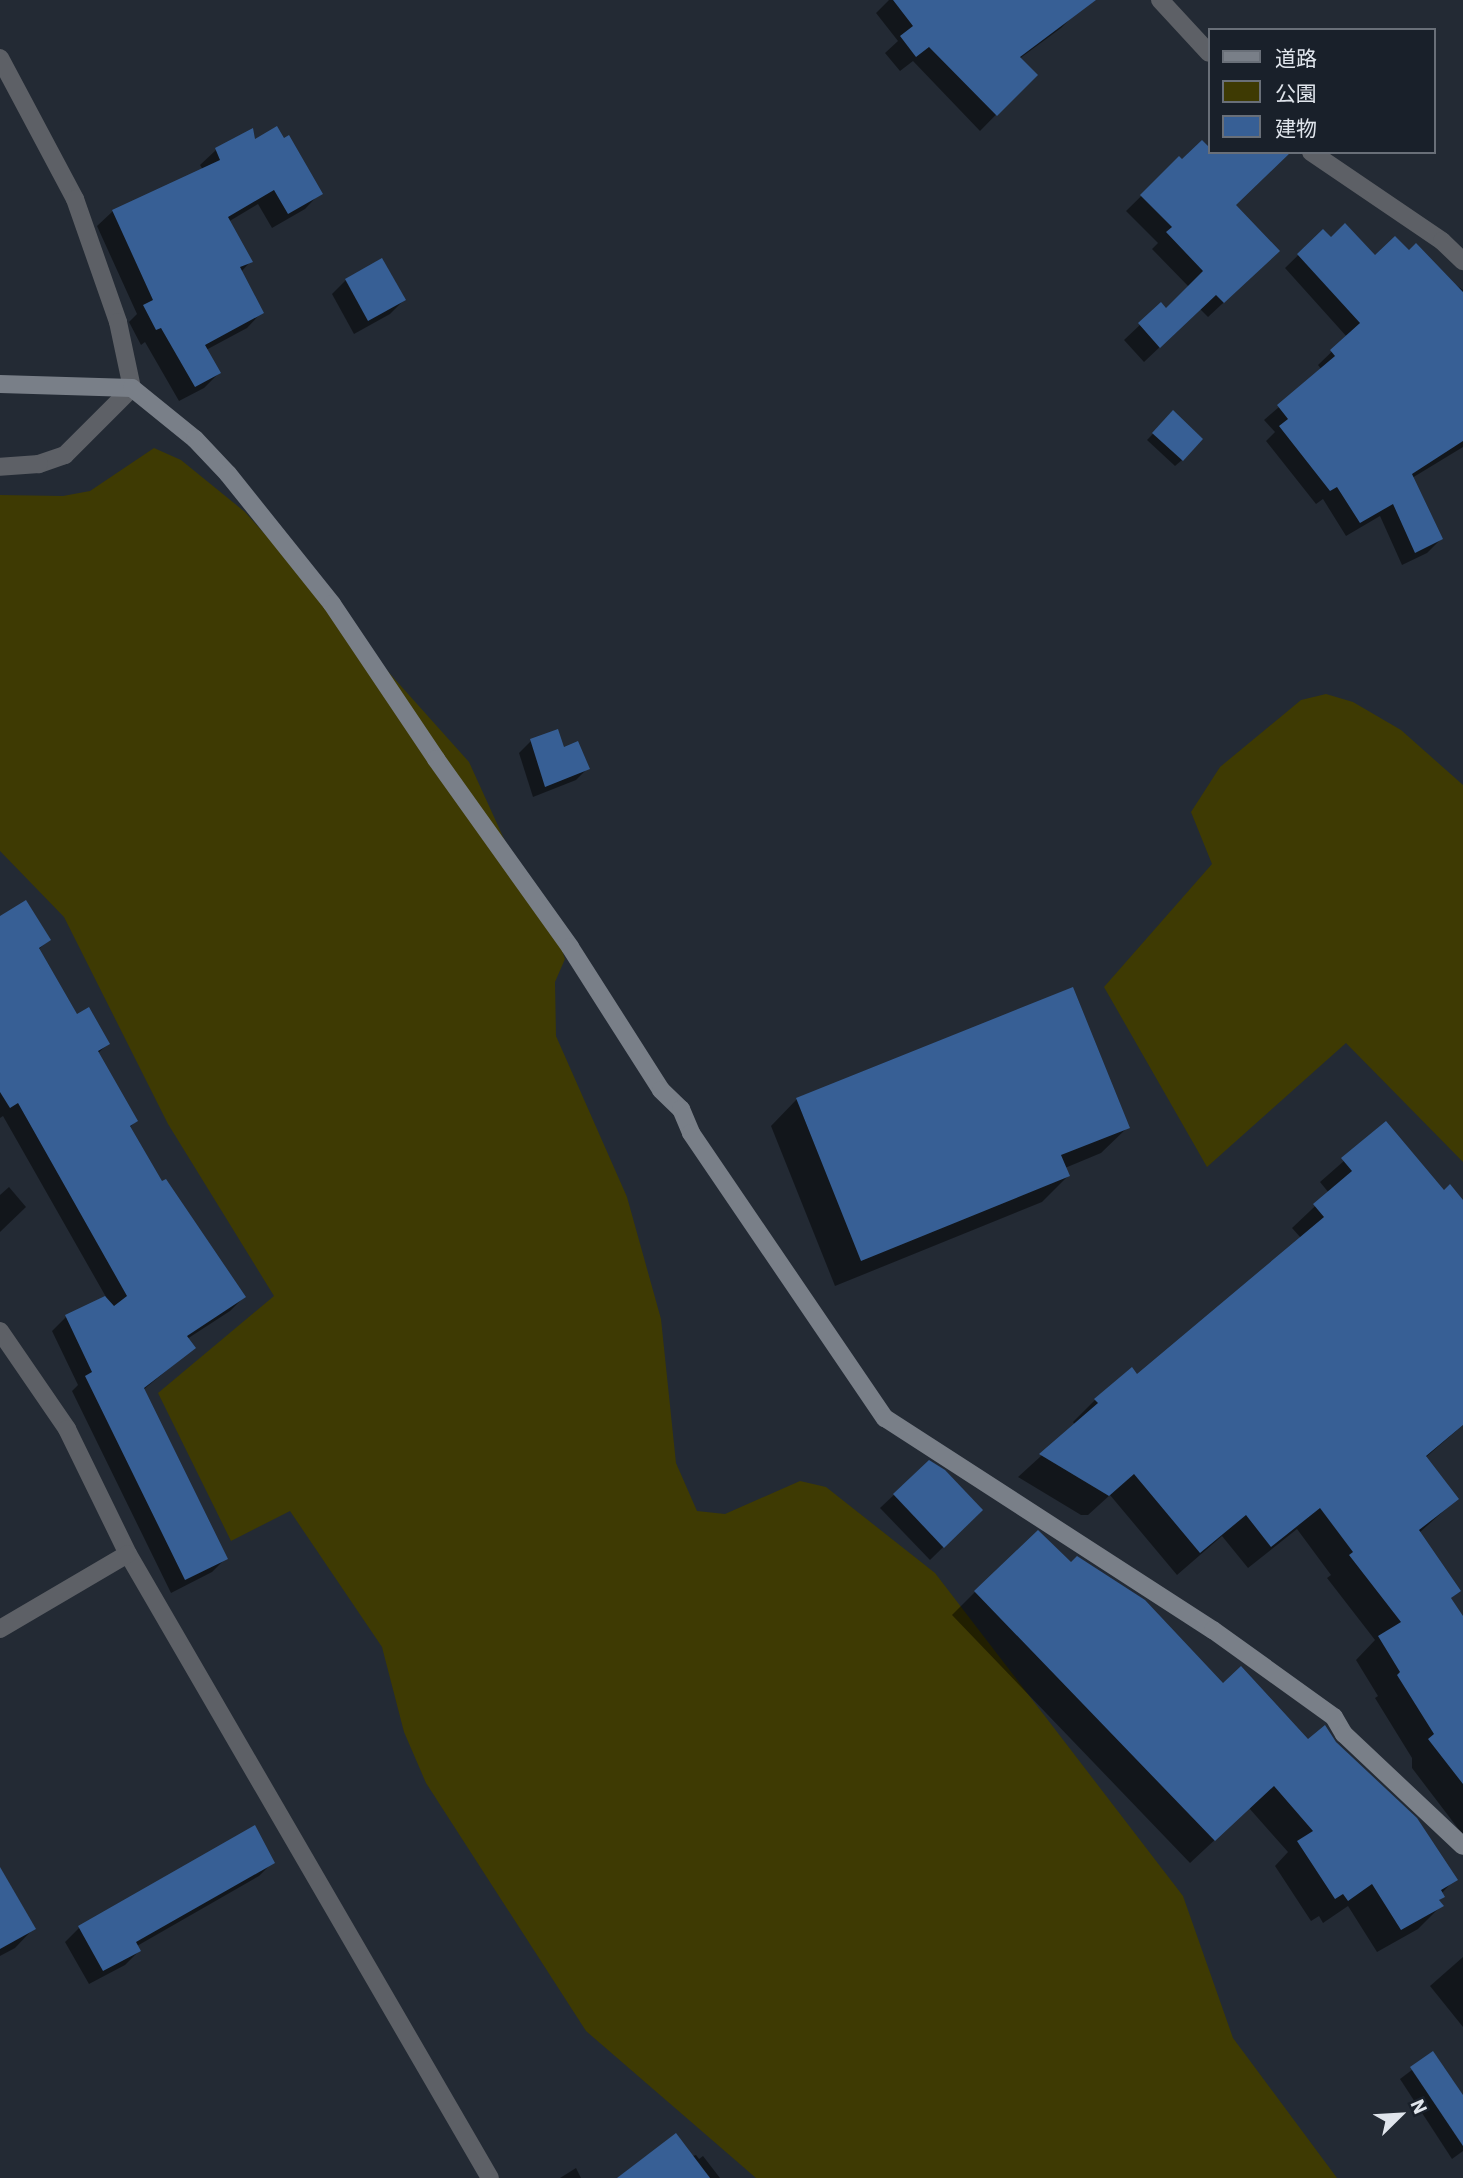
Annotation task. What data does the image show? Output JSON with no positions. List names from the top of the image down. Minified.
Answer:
{"legend":["道路","公園","建物"],"north":"top right"}
